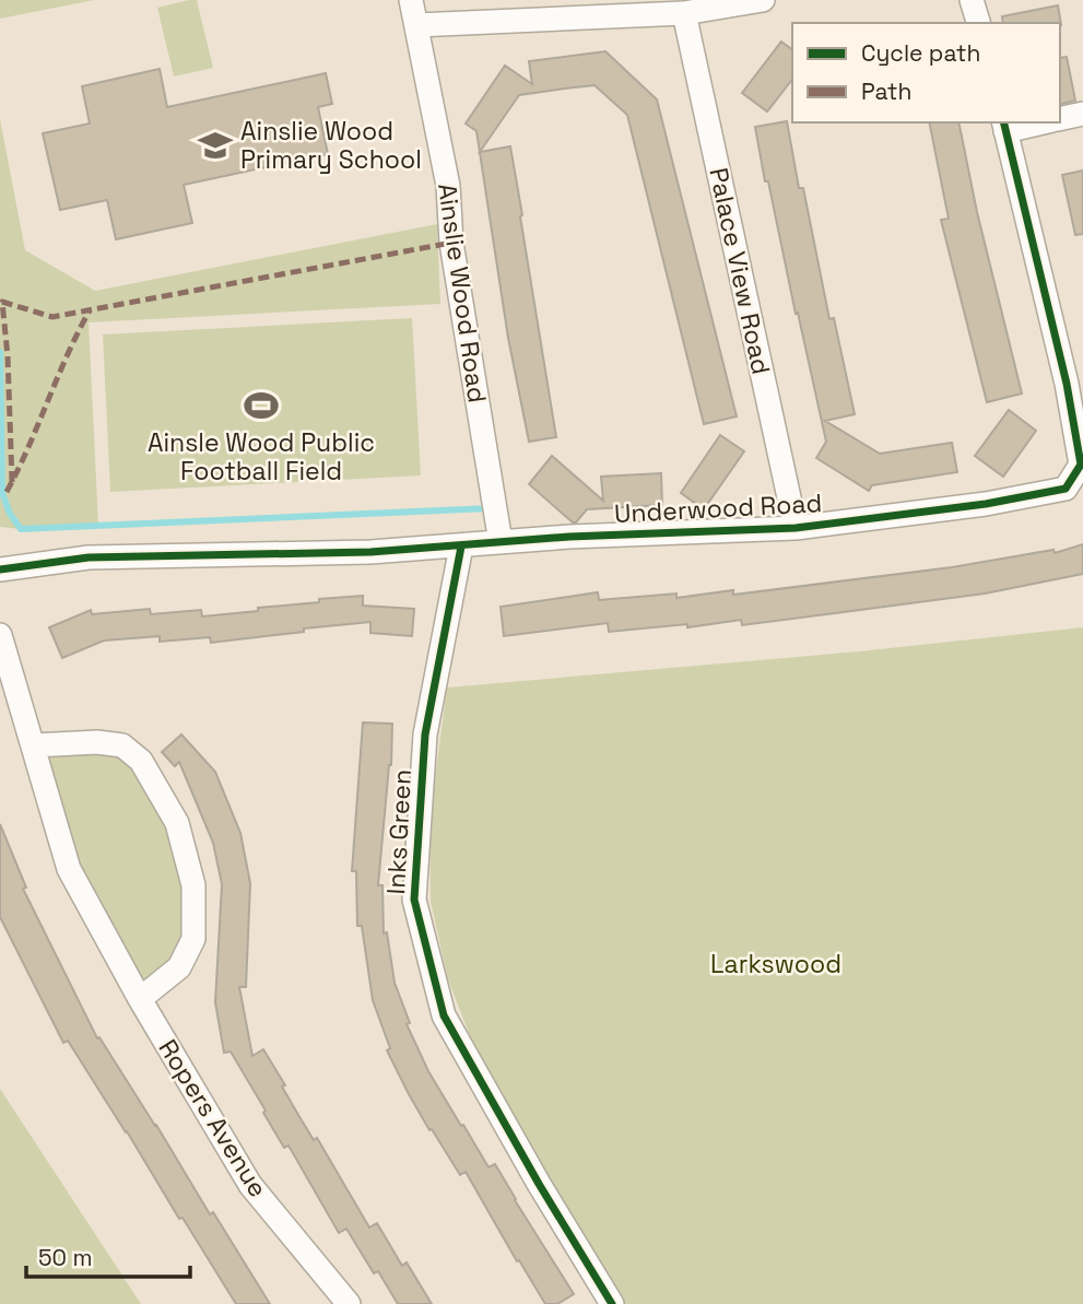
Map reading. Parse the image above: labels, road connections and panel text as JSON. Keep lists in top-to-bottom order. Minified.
{"streets":{"street":["Palace View Road","Ainslie Wood Road","Underwood Road","Inks Green","Ropers Avenue"]},"crossings":[["Palace View Road","Underwood Road"],["Ainslie Wood Road","Underwood Road"],["Underwood Road","Inks Green"]],"parks":["Larkswood"],"places":{"school or university":["Ainslie Wood Primary School"],"sports":["Ainsle Wood Public Football Field"]},"legend":["Cycle path","Path"],"scale_bar":"50 m"}
